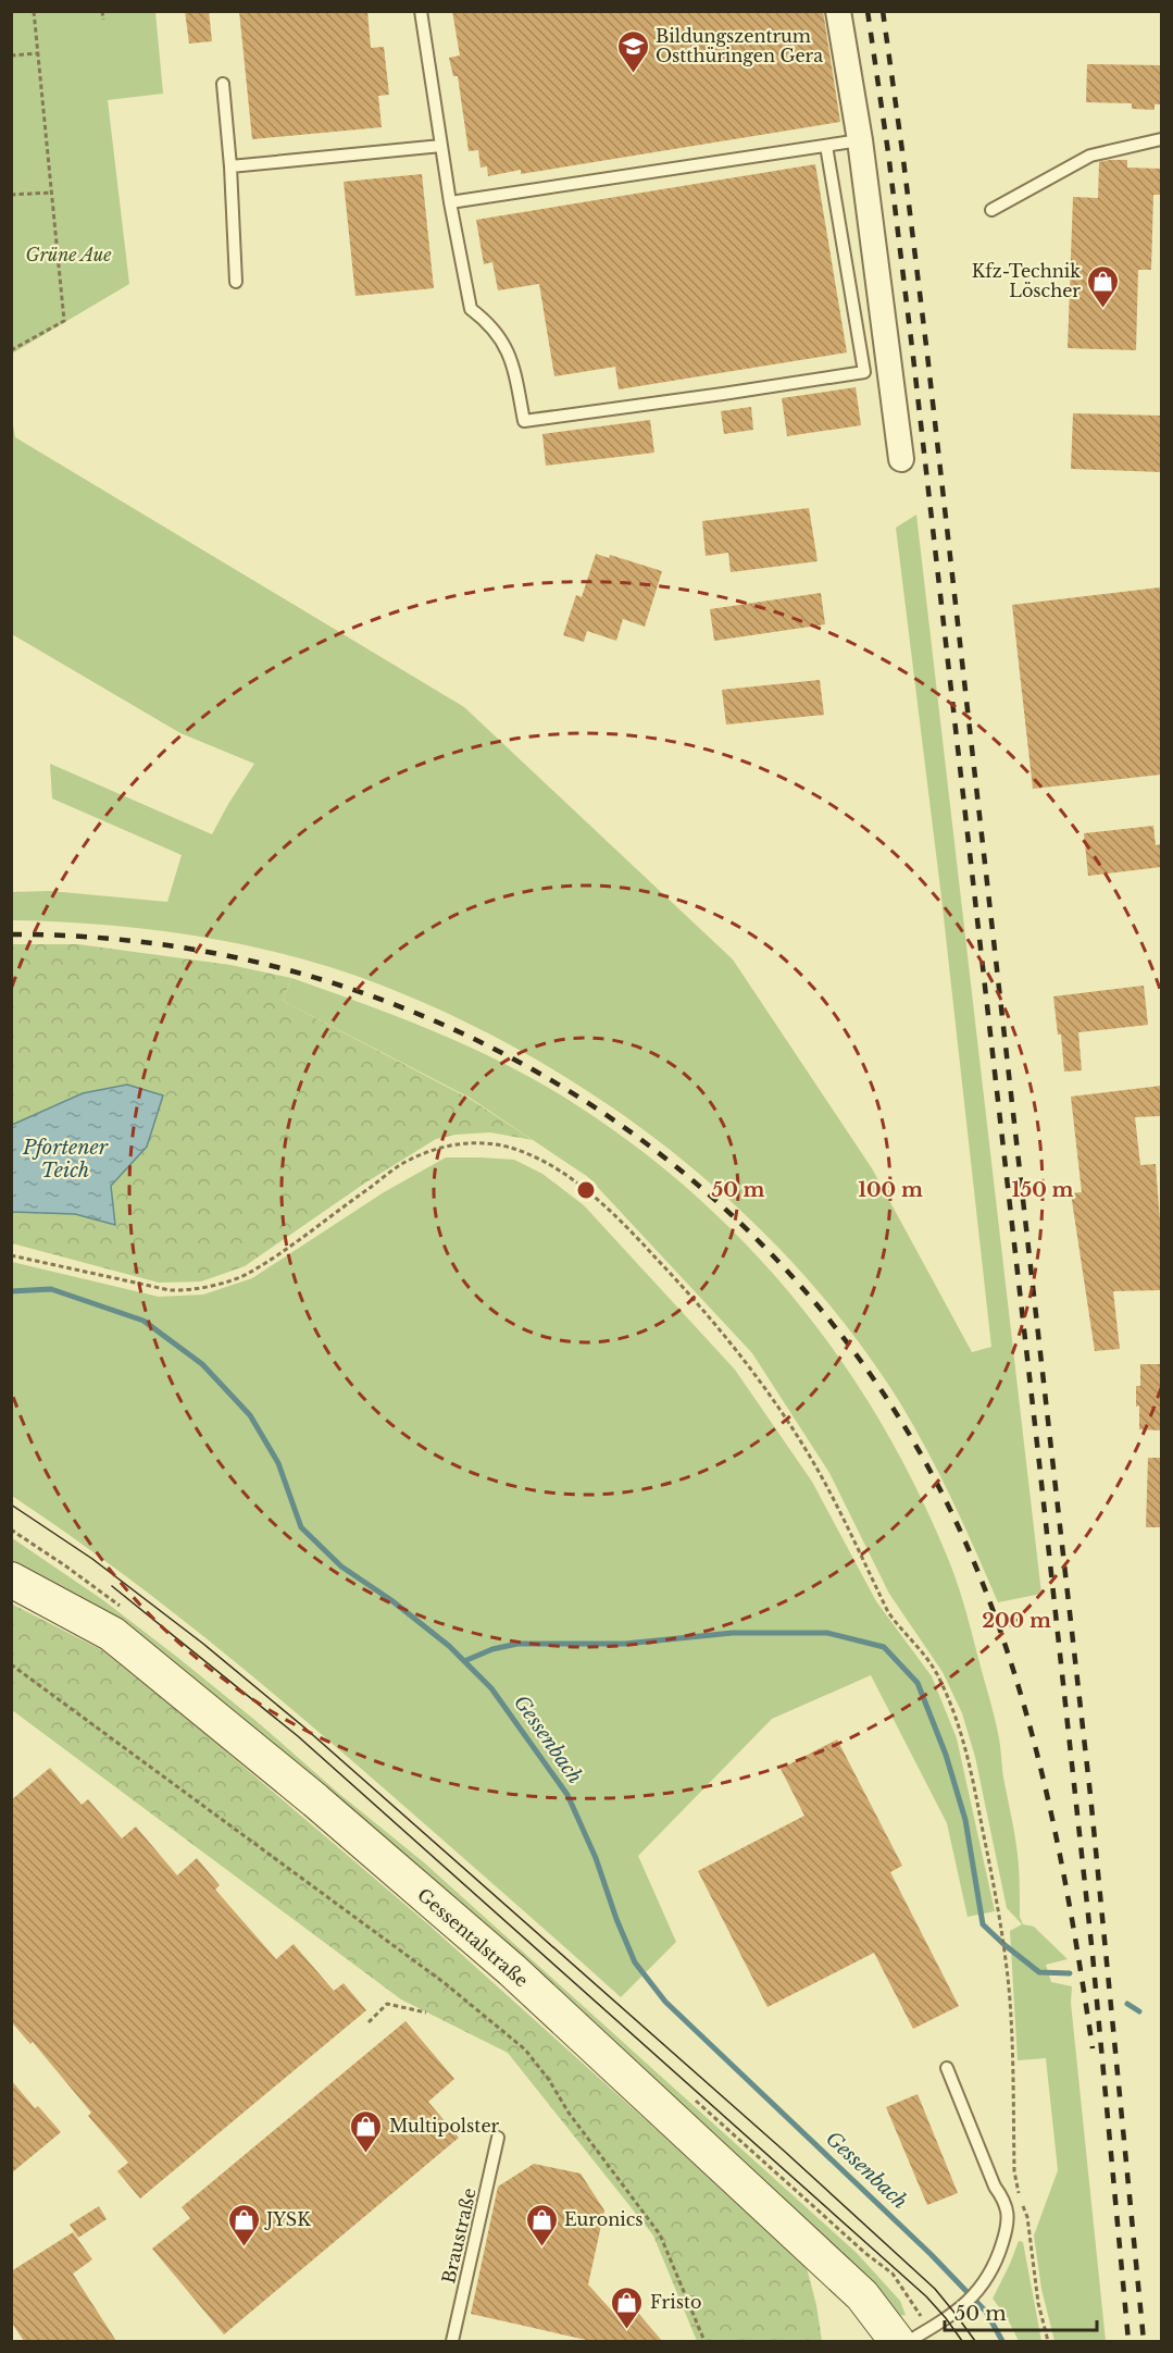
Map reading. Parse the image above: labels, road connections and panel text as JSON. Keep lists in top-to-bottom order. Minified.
{"streets":{"main road":["Gessentalstraße"],"lane":["Braustraße"]},"water":["Pfortener Teich","Gessenbach"],"parks":["Grüne Aue"],"places":{"school or university":["Bildungszentrum Ostthüringen Gera"],"shop":["Kfz-Technik Löscher","Multipolster","JYSK","Euronics","Fristo"]},"scale_bar":"50 m","rings":["50 m","100 m","150 m","200 m"]}
